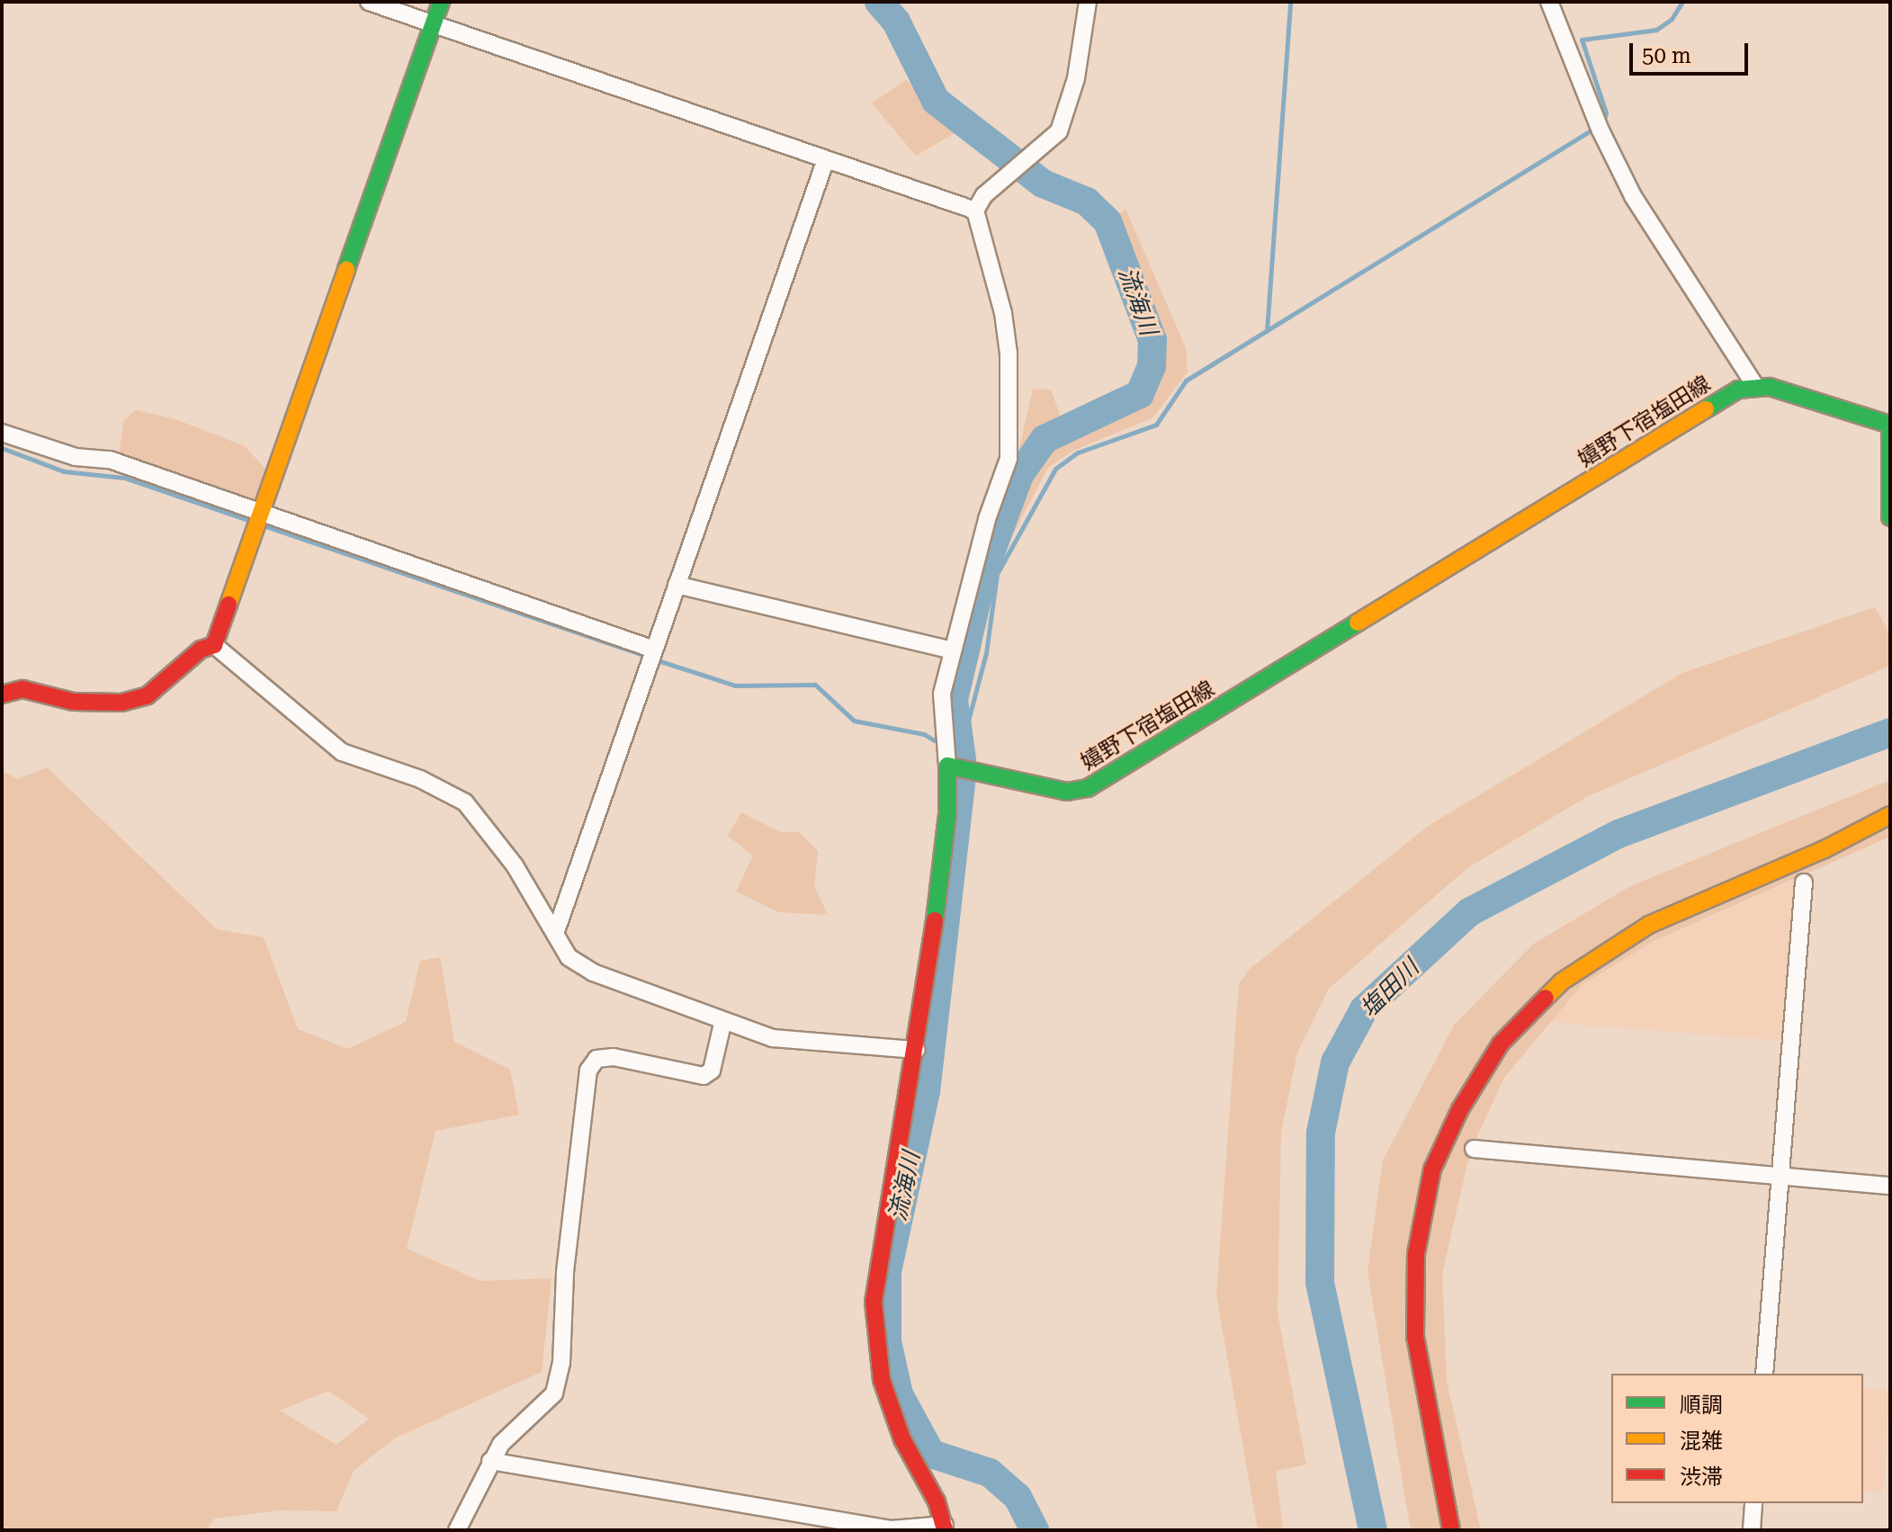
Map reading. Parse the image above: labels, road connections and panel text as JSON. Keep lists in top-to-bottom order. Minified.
{"streets":{"street":["嬉野下宿塩田線"]},"water":["流海川","塩田川"],"legend":["順調","混雑","渋滞"],"scale_bar":"50 m"}
